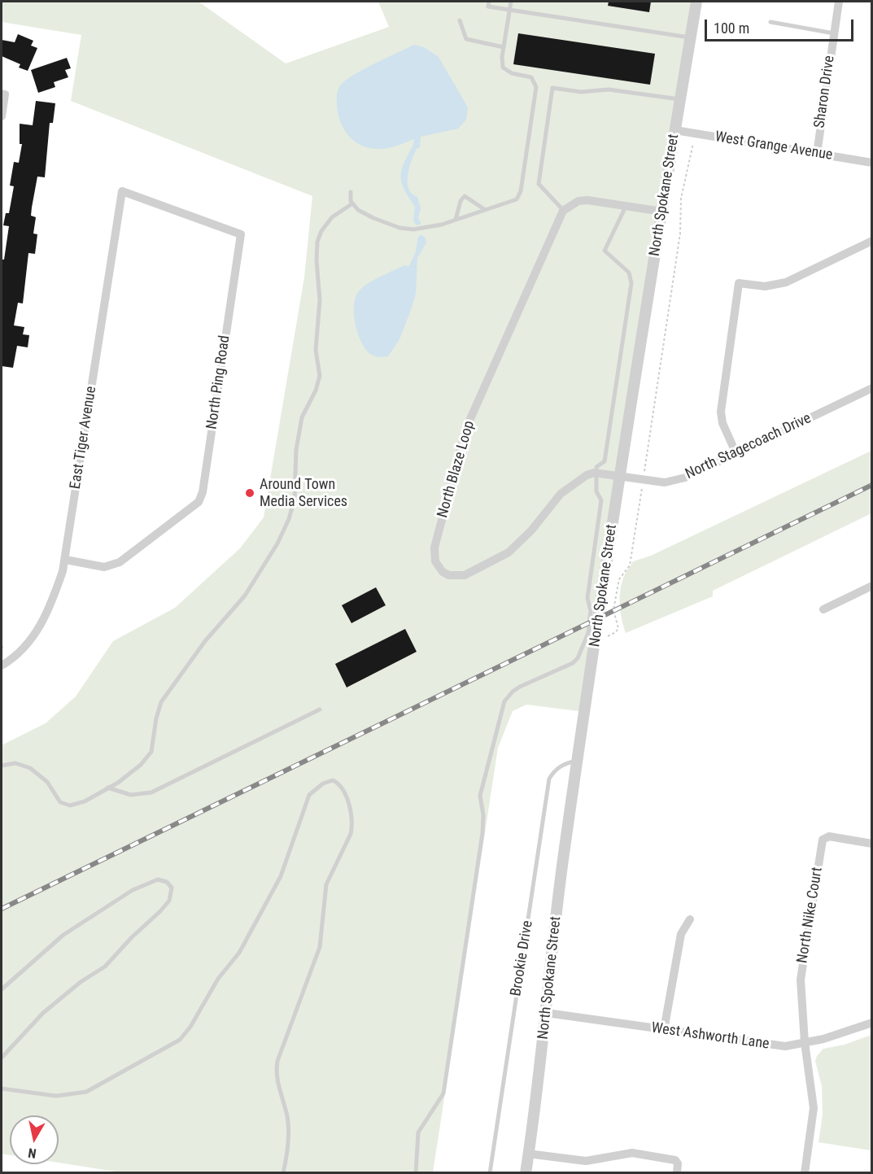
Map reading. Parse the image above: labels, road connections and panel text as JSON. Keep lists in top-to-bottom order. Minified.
{"streets":{"street":["Sharon Drive","West Grange Avenue","North Spokane Street","North Ping Road","East Tiger Avenue","North Stagecoach Drive","North Blaze Loop","North Nike Court","West Ashworth Lane"],"lane":["Brookie Drive"]},"crossings":[["Sharon Drive","West Grange Avenue"],["West Grange Avenue","North Spokane Street"],["North Spokane Street","North Stagecoach Drive"],["North Spokane Street","Brookie Drive"],["North Spokane Street","West Ashworth Lane"],["North Ping Road","East Tiger Avenue"],["North Nike Court","West Ashworth Lane"]],"places":["Around Town Media Services"],"scale_bar":"100 m","north":"bottom"}
